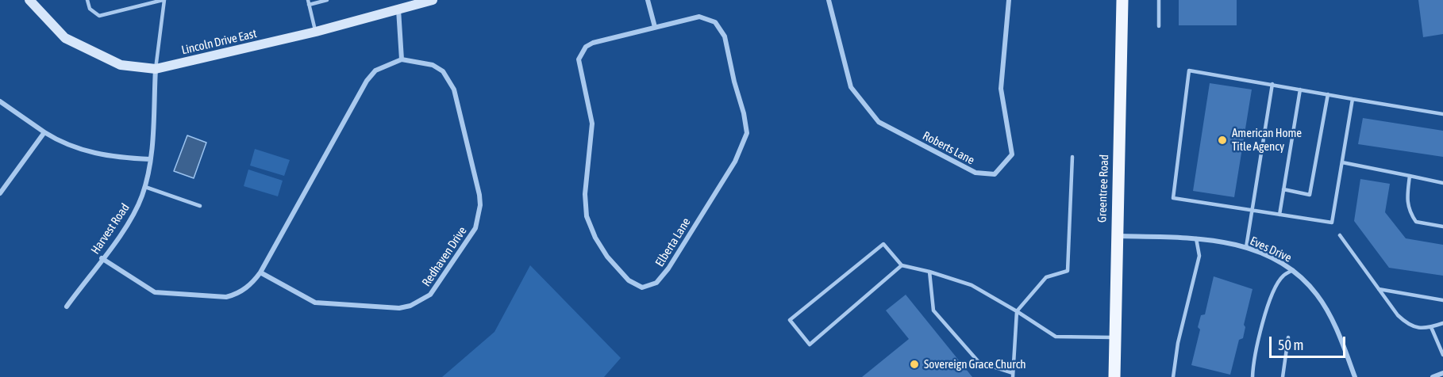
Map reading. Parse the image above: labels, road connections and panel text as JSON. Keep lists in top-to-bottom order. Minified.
{"streets":{"main road":["Greentree Road"],"street":["Lincoln Drive East","Roberts Lane","Harvest Road","Elberta Lane","Eves Drive","Redhaven Drive"]},"crossings":[["Lincoln Drive East","Harvest Road"],["Greentree Road","Eves Drive"]],"places":["American Home Title Agency","Sovereign Grace Church"],"scale_bar":"50 m"}
